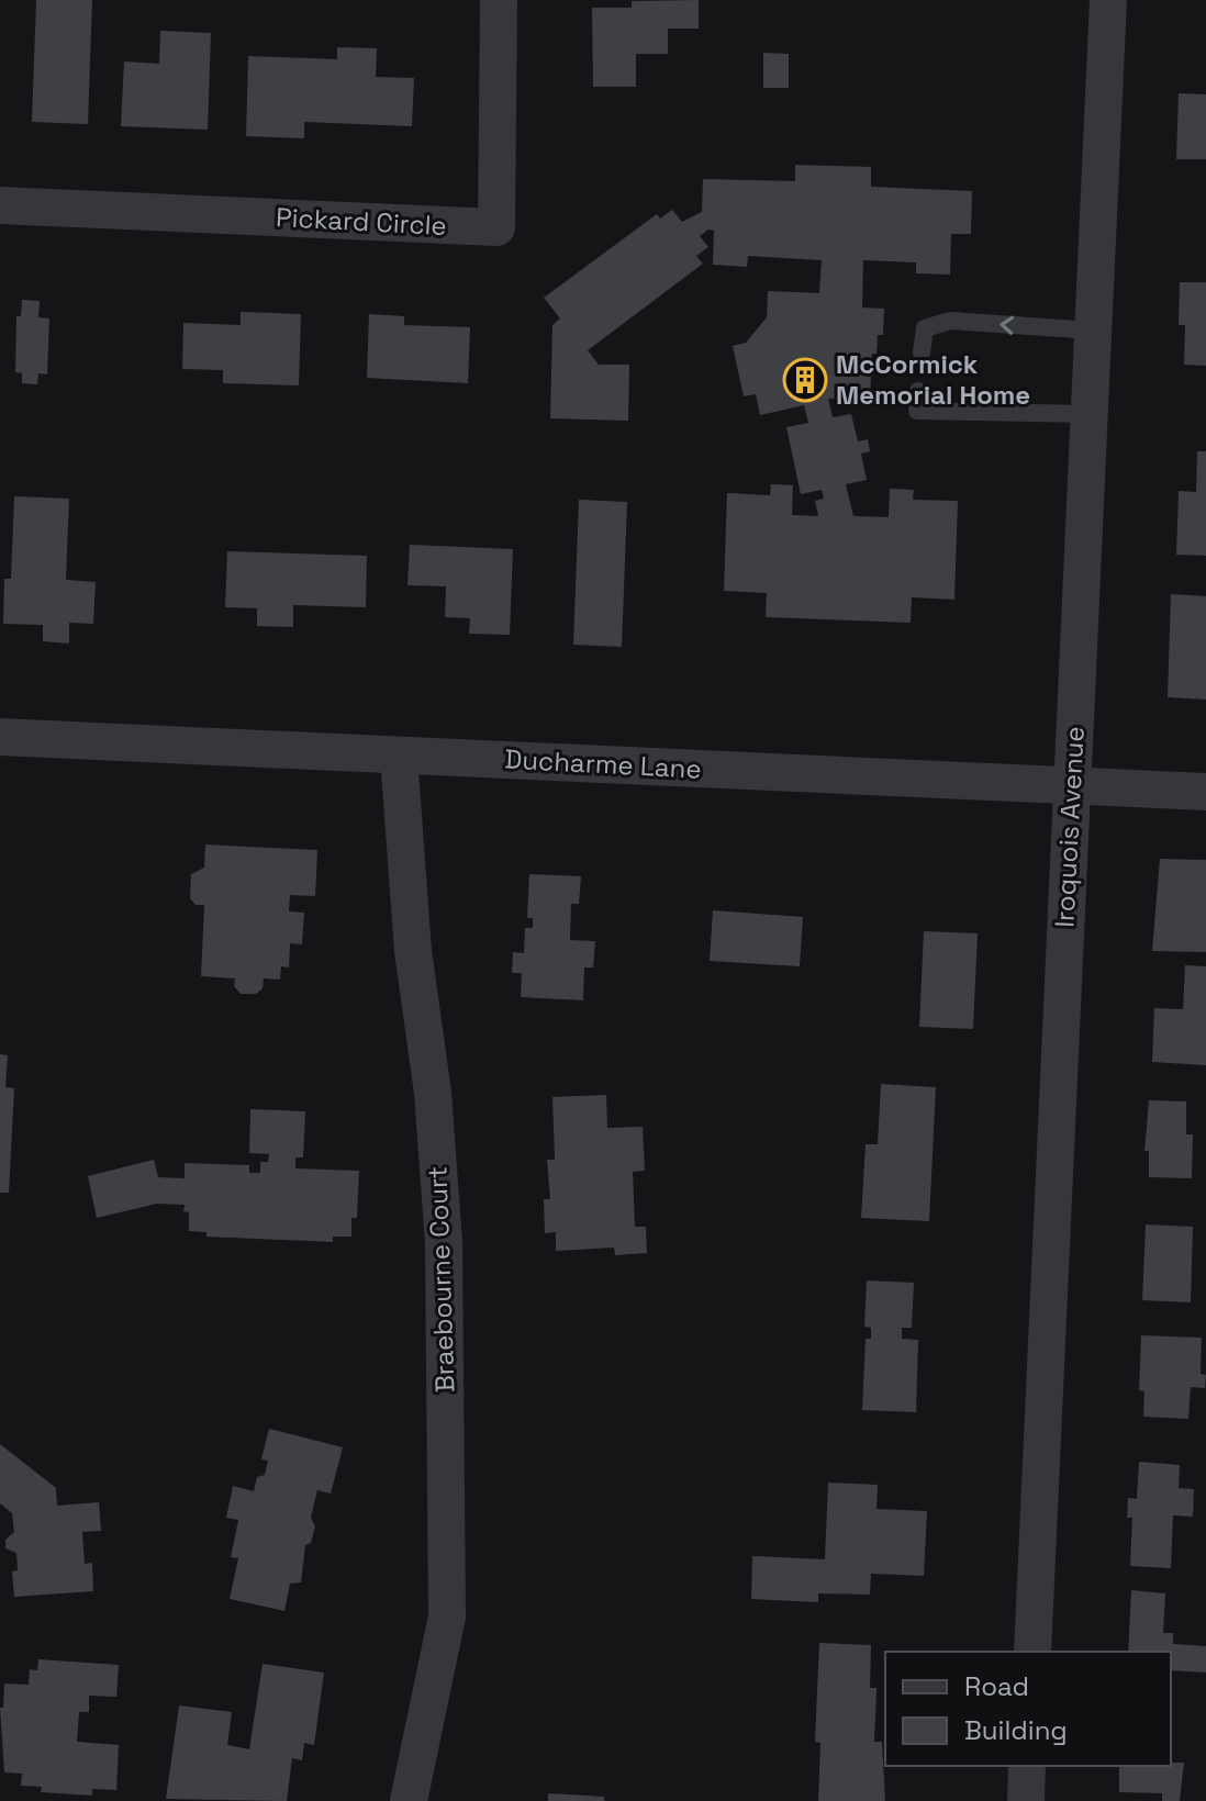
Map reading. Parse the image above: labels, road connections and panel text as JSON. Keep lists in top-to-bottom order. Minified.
{"streets":{"street":["Pickard Circle","Ducharme Lane","Iroquois Avenue","Braebourne Court"]},"crossings":[["Ducharme Lane","Iroquois Avenue"],["Ducharme Lane","Braebourne Court"]],"places":{"building":["McCormick Memorial Home"]},"legend":["Road","Building"]}
